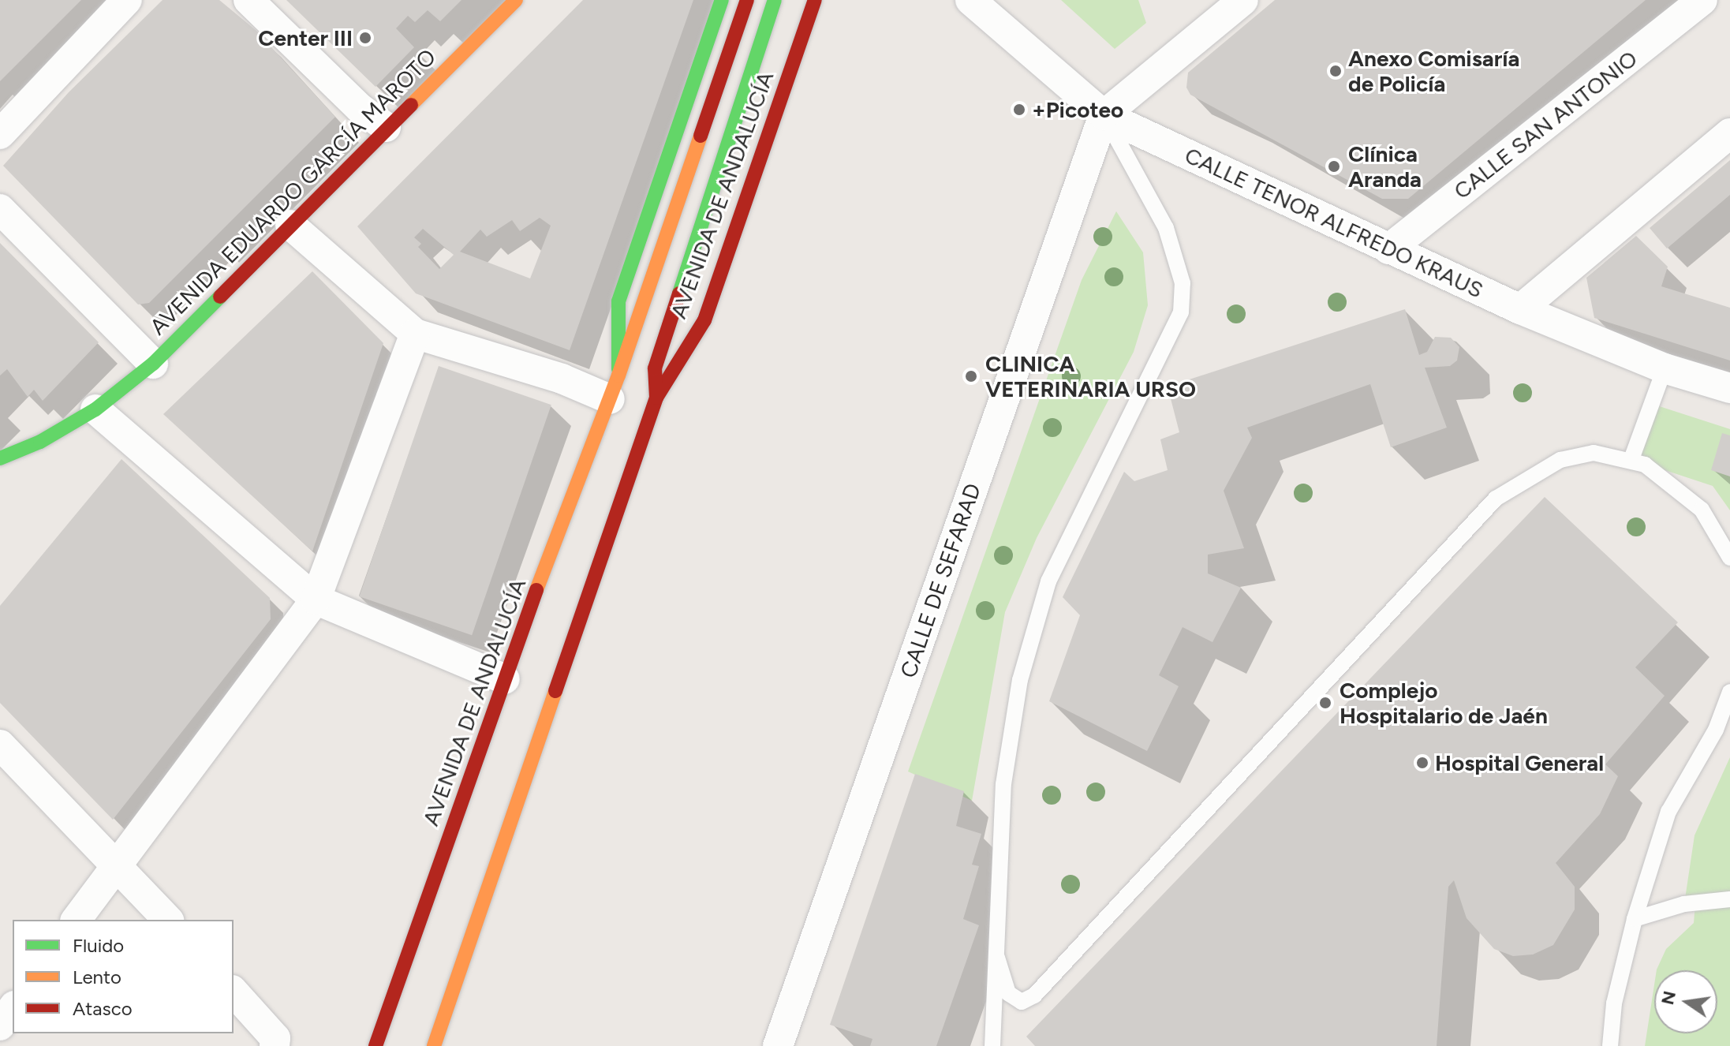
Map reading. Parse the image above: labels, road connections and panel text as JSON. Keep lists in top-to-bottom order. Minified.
{"streets":{"main road":["AVENIDA EDUARDO GARCÍA MAROTO","AVENIDA DE ANDALUCÍA"],"street":["CALLE SAN ANTONIO","CALLE TENOR ALFREDO KRAUS","CALLE DE SEFARAD"]},"crossings":[["CALLE SAN ANTONIO","CALLE TENOR ALFREDO KRAUS"],["CALLE TENOR ALFREDO KRAUS","CALLE DE SEFARAD"]],"places":["Center III","Anexo Comisaría de Policía","+Picoteo","Clínica Aranda","CLINICA VETERINARIA URSO","Complejo Hospitalario de Jaén","Hospital General"],"legend":["Fluido","Lento","Atasco"],"north":"left"}
